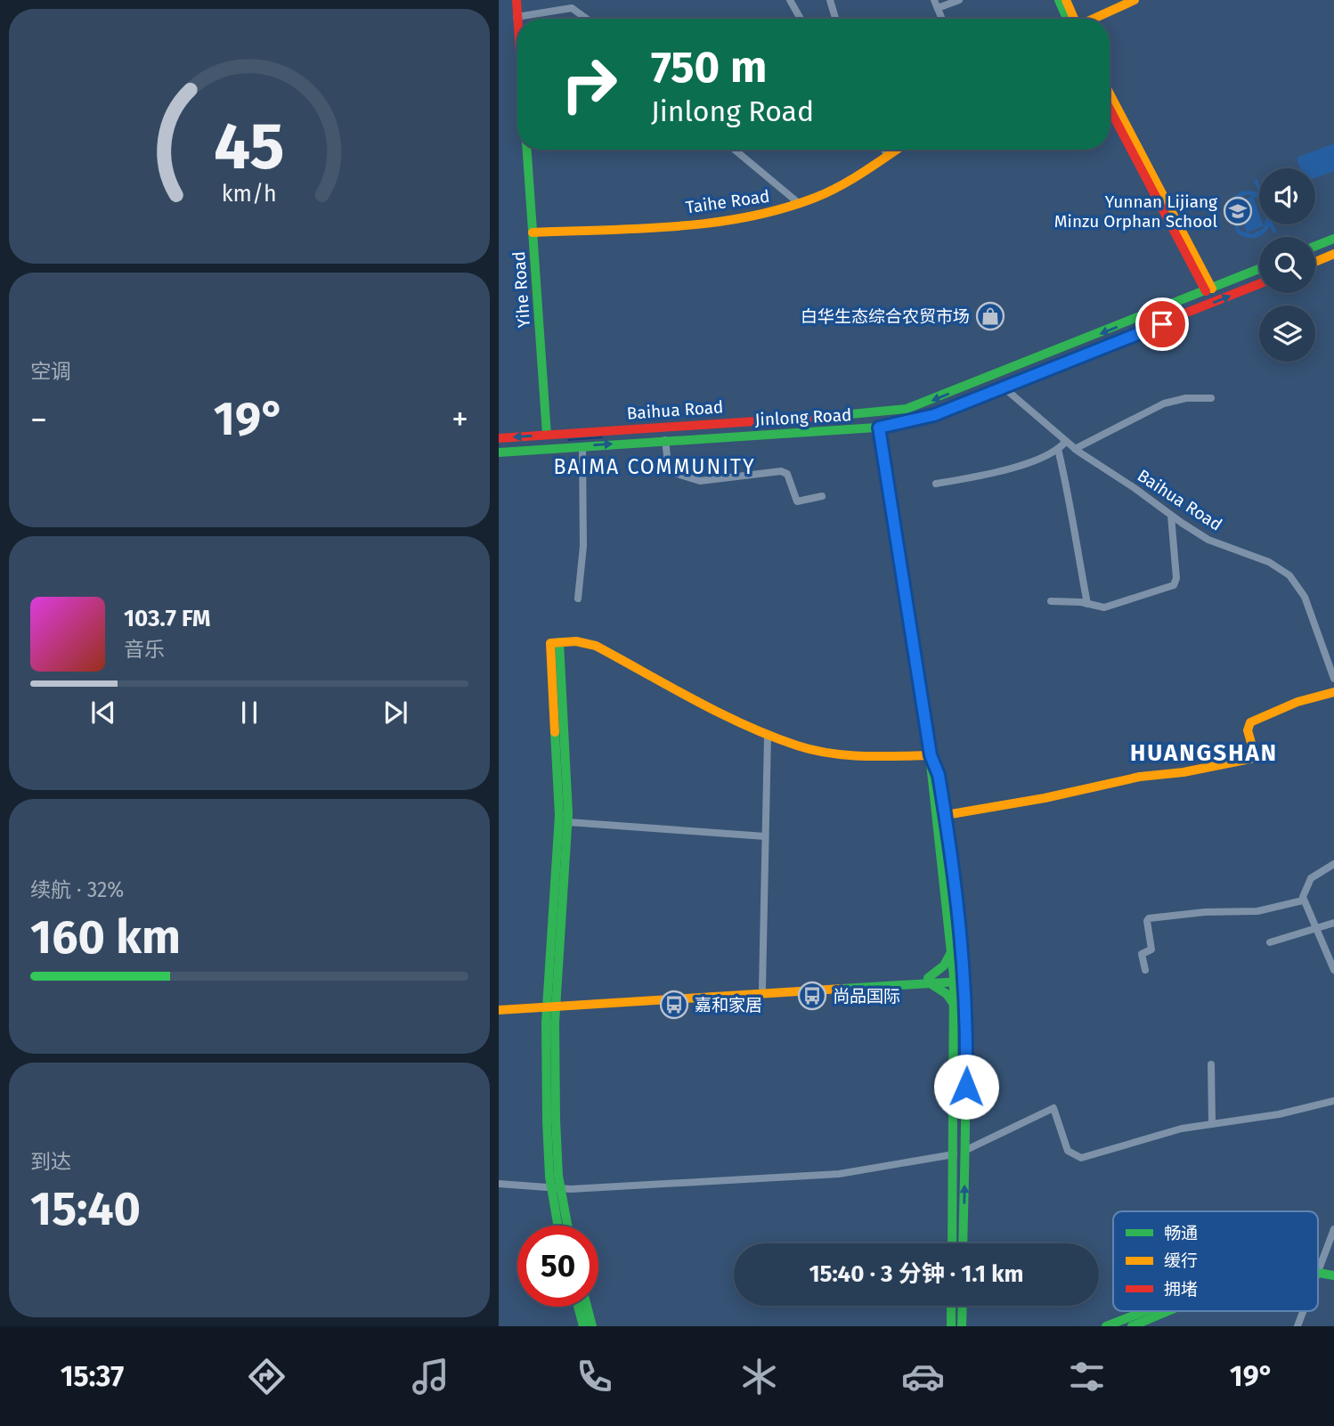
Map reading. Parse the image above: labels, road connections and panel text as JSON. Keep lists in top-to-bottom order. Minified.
{"streets":{"street":["Taihe Road","Yihe Road","Baihua Road","Jinlong Road"]},"crossings":[["Taihe Road","Yihe Road"],["Yihe Road","Baihua Road"],["Baihua Road","Jinlong Road"]],"one_way":["Baihua Road"],"districts":["BAIMA COMMUNITY","HUANGSHAN"],"places":{"school or university":["Yunnan Lijiang Minzu Orphan School"],"shop":["白华生态综合农贸市场"],"bus stop":["尚品国际","嘉和家居"]},"legend":["畅通","缓行","拥堵"],"page":{"turn":["750 m","Jinlong Road"],"tile":["空调",["续航 · 32%","160 km"],["到达","15:40"]],"heat":["−","19°","+"],"song":["103.7 FM","音乐"],"limit":"50","trip":"15:40 · 3 分钟 · 1.1 km","tabs":["15:37","19°"],"gauge":["45","km/h"]}}
